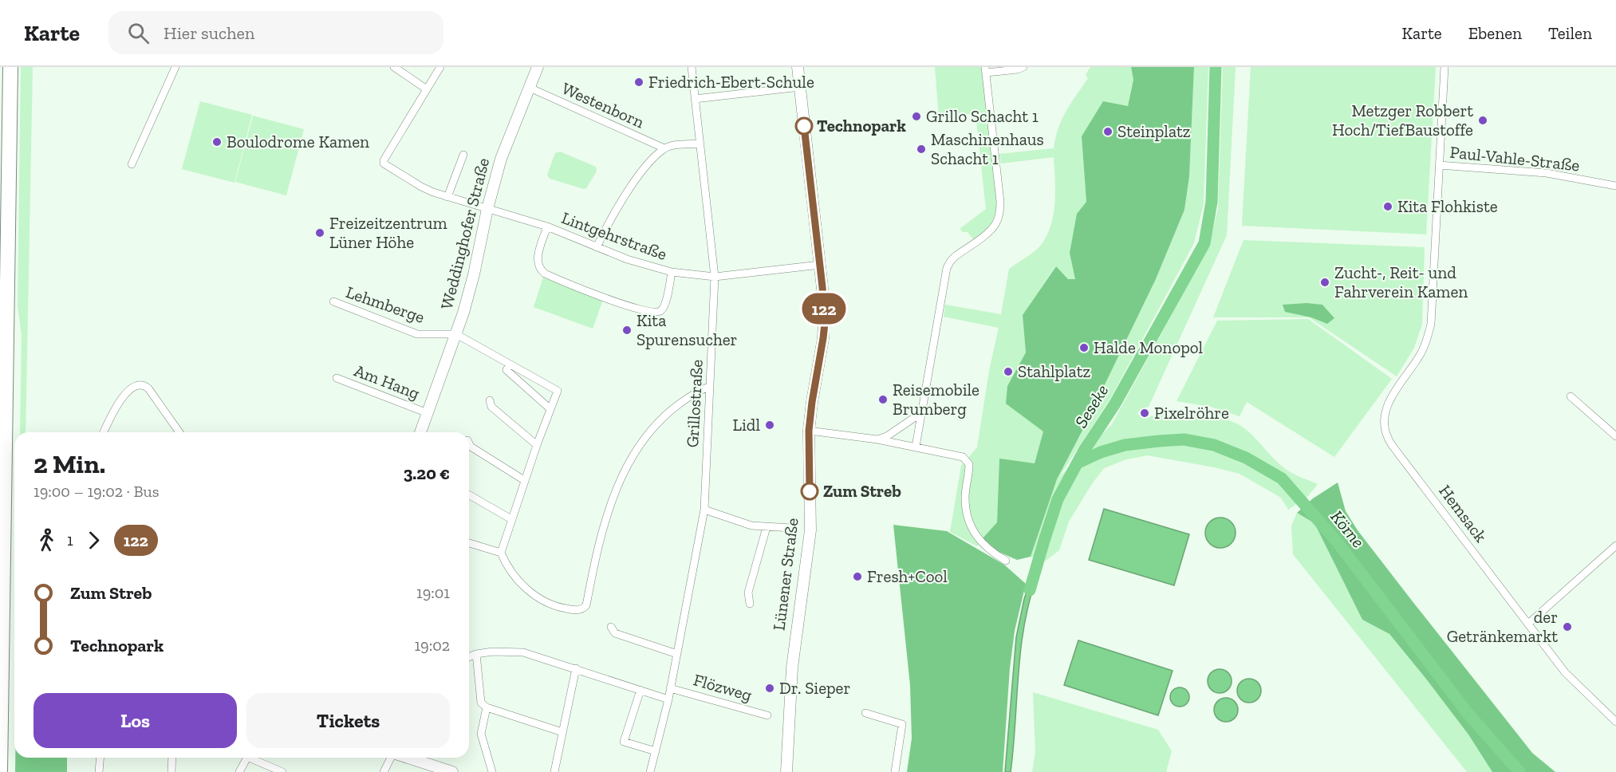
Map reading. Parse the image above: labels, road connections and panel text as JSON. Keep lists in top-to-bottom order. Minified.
{"streets":{"main road":["Weddinghofer Straße","Lünener Straße"],"street":["Westenborn","Paul-Vahle-Straße","Lintgehrstraße","Lehmberge","Am Hang","Grillostraße","Hemsack","Flözweg"]},"crossings":[["Westenborn","Weddinghofer Straße"],["Paul-Vahle-Straße","Hemsack"],["Weddinghofer Straße","Lintgehrstraße"],["Weddinghofer Straße","Lehmberge"],["Weddinghofer Straße","Am Hang"],["Lintgehrstraße","Grillostraße"],["Lintgehrstraße","Lünener Straße"],["Grillostraße","Flözweg"]],"water":["Seseke","Körne"],"places":["Friedrich-Ebert-Schule","Grillo Schacht 1","Metzger Robbert Hoch/TiefBaustoffe","Technopark","Steinplatz","Boulodrome Kamen","Maschinenhaus Schacht 1","Kita Flohkiste","Freizeitzentrum Lüner Höhe","Zucht-, Reit- und Fahrverein Kamen","Kita Spurensucher","Halde Monopol","Stahlplatz","Reisemobile Brumberg","Pixelröhre","Lidl","Zum Streb","Fresh+Cool","der Getränkemarkt","Dr. Sieper"],"lines":["bus line 122"],"page":{"header":"Karte","search":"Hier suchen","nav":["Karte","Ebenen","Teilen"],"on_map":"122","heading":["2 Min.","19:00 – 19:02 · Bus","3.20 €"],"legs":["1","122"],"list":[{"name":"Zum Streb","value":"19:01"},{"name":"Technopark","value":"19:02"}],"buttons":["Los","Tickets"]}}
